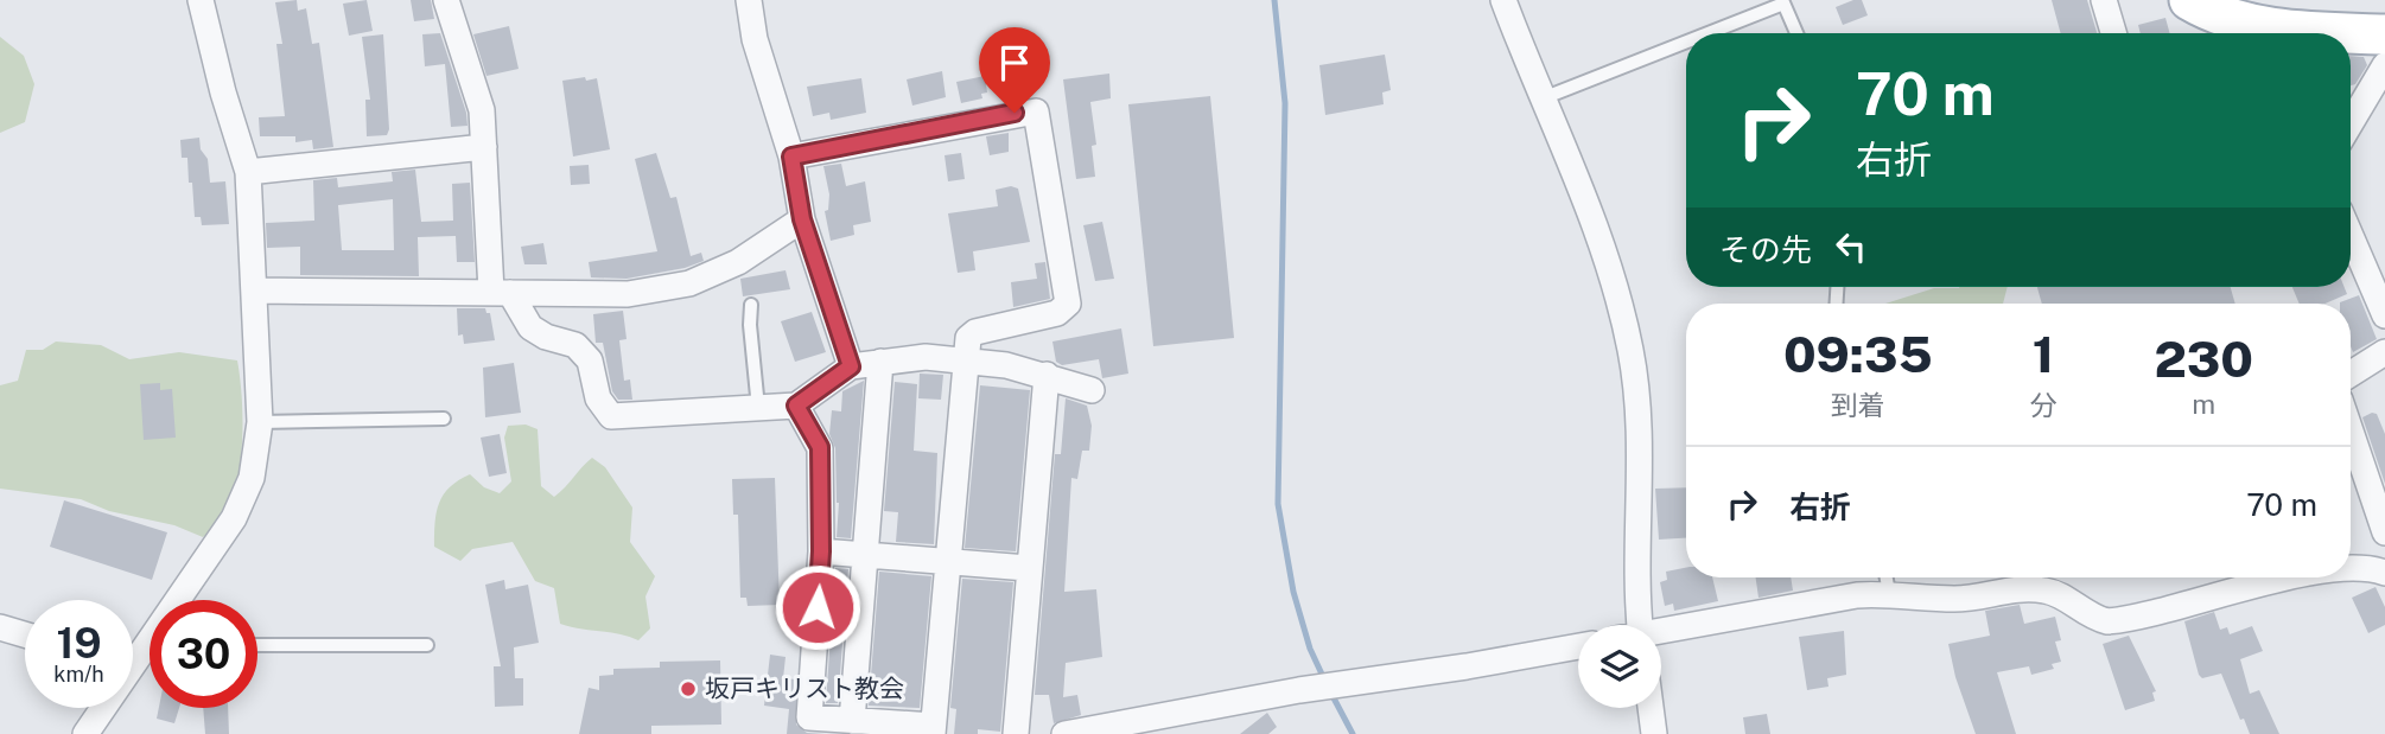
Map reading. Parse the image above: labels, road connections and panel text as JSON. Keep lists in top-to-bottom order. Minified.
{"places":["坂戸キリスト教会"],"page":{"turn":["70 m","右折"],"then":"その先","eta":["09:35","到着","1","分","230","m"],"list":[{"name":"右折","value":"70 m"}],"speed":"19 km/h","limit":"30"}}
